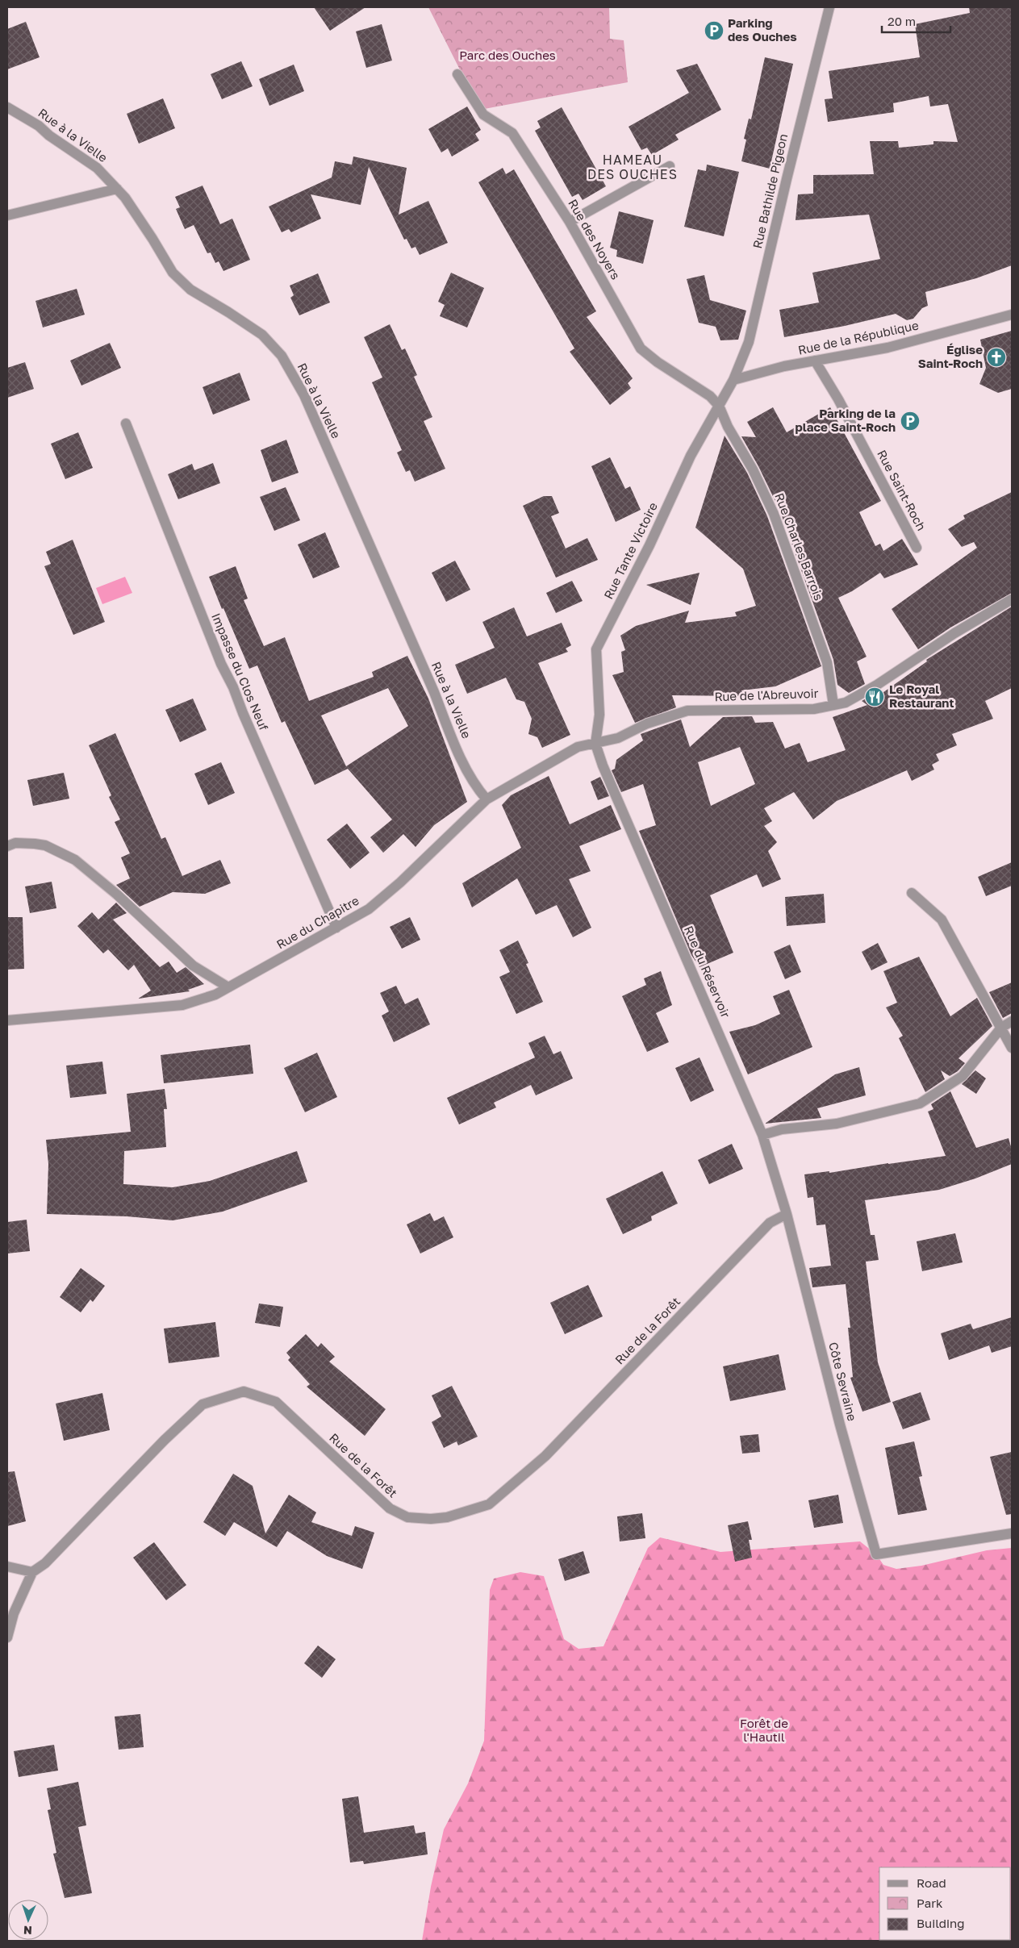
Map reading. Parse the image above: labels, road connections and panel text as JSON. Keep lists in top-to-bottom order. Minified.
{"streets":{"street":["Rue à la Vielle","Rue Bathilde Pigeon","Rue des Noyers","Rue de la République","Rue Saint-Roch","Rue Charles Barrois","Rue Tante Victoire","Impasse du Clos Neuf","Rue de l'Abreuvoir","Rue du Chapitre","Rue du Réservoir","Rue de la Forêt","Côte Sevraine"]},"crossings":[["Rue à la Vielle","Rue du Chapitre"],["Rue Bathilde Pigeon","Rue de la République"],["Rue Bathilde Pigeon","Rue Tante Victoire"],["Rue des Noyers","Rue Charles Barrois"],["Rue des Noyers","Rue Tante Victoire"],["Rue de la République","Rue Saint-Roch"],["Rue de la République","Rue Tante Victoire"],["Rue Charles Barrois","Rue Tante Victoire"],["Rue Charles Barrois","Rue de l'Abreuvoir"],["Rue Tante Victoire","Rue de l'Abreuvoir"],["Rue Tante Victoire","Rue du Chapitre"],["Rue Tante Victoire","Rue du Réservoir"],["Impasse du Clos Neuf","Rue du Chapitre"],["Rue de l'Abreuvoir","Rue du Chapitre"],["Rue de l'Abreuvoir","Rue du Réservoir"],["Rue du Chapitre","Rue du Réservoir"],["Rue du Réservoir","Rue de la Forêt"],["Rue du Réservoir","Côte Sevraine"],["Rue de la Forêt","Côte Sevraine"]],"districts":["HAMEAU DES OUCHES"],"parks":["Parc des Ouches","Forêt de l'Hautil"],"places":{"parking":["Parking des Ouches","Parking de la place Saint-Roch"],"church":["Église Saint-Roch"],"restaurant":["Le Royal Restaurant"]},"legend":["Road","Park","Building"],"scale_bar":"20 m","north":"bottom"}
